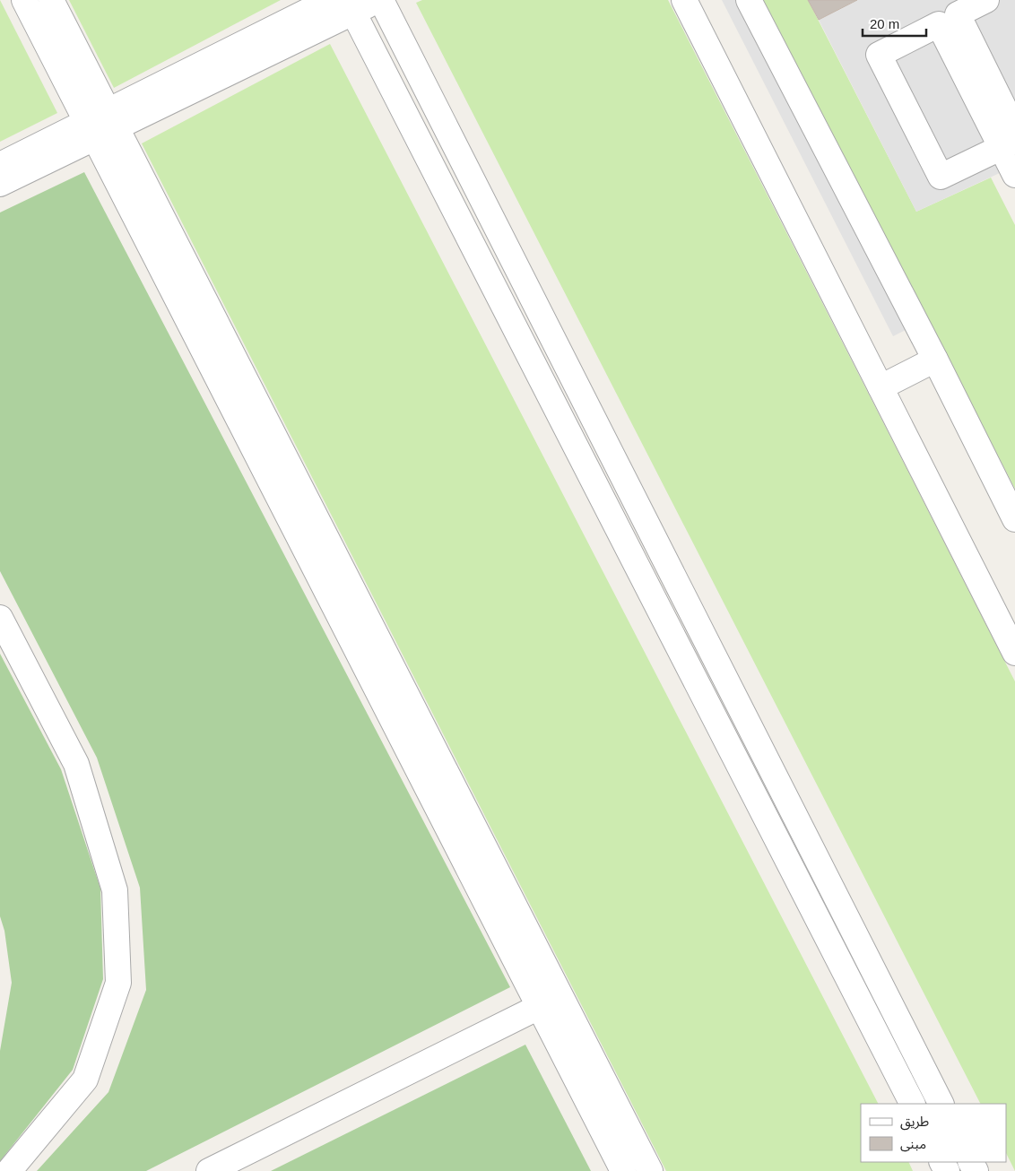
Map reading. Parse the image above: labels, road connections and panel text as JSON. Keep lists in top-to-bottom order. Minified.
{"legend":["طريق","مبنى"],"scale_bar":"20 m"}
